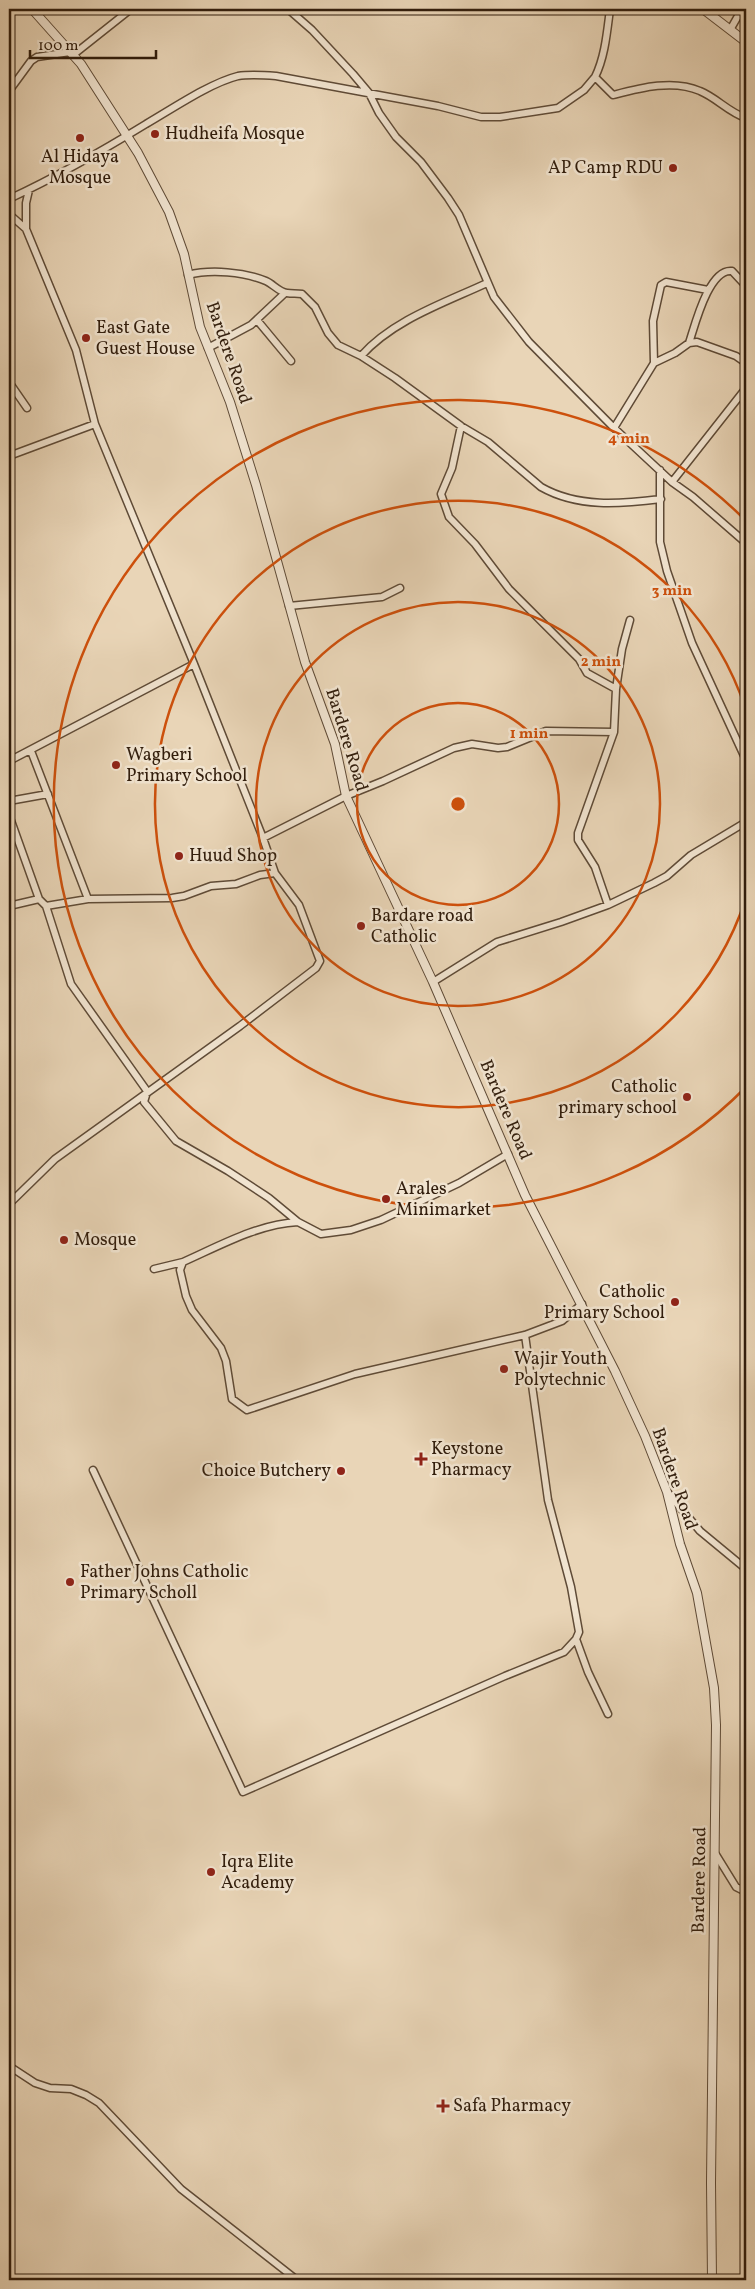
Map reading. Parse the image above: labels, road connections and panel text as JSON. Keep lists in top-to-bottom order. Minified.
{"streets":{"street":["Bardere Road"]},"places":{"other":["Hudheifa Mosque","Al Hidaya Mosque","AP Camp RDU","East Gate Guest House","Wagberi Primary School","Huud Shop","Bardare road Catholic","Catholic primary school","Arales Minimarket","Mosque","Catholic Primary School","Wajir Youth Polytechnic","Choice Butchery","Father Johns Catholic Primary Scholl","Iqra Elite Academy"],"health":["Keystone Pharmacy","Safa Pharmacy"]},"scale_bar":"100 m","rings":["4 min","3 min","2 min","1 min"]}
